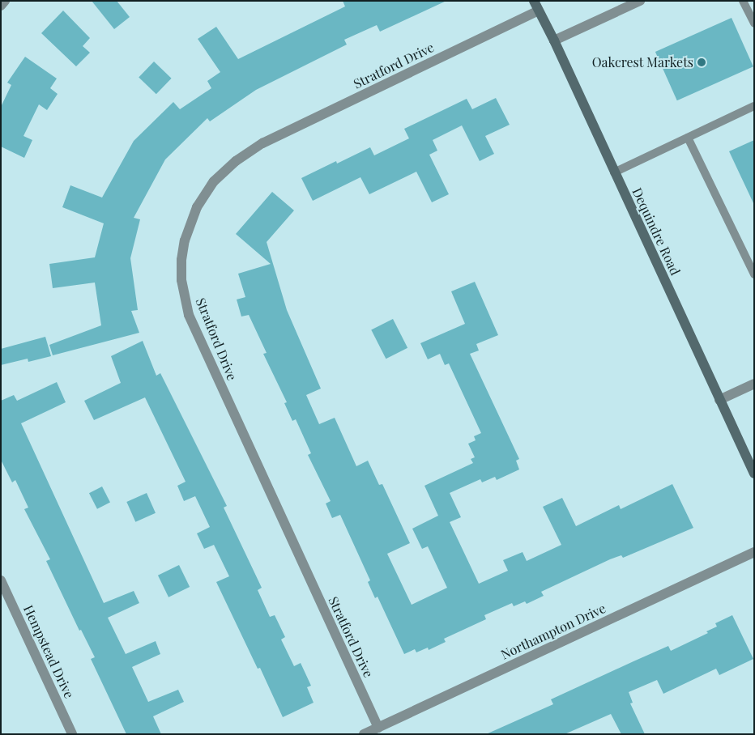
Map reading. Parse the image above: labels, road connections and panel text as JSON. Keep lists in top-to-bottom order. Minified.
{"streets":{"main road":["Dequindre Road"],"street":["Stratford Drive","Northampton Drive","Hempstead Drive"]},"crossings":[["Stratford Drive","Dequindre Road"],["Stratford Drive","Northampton Drive"]],"places":["Oakcrest Markets"]}
